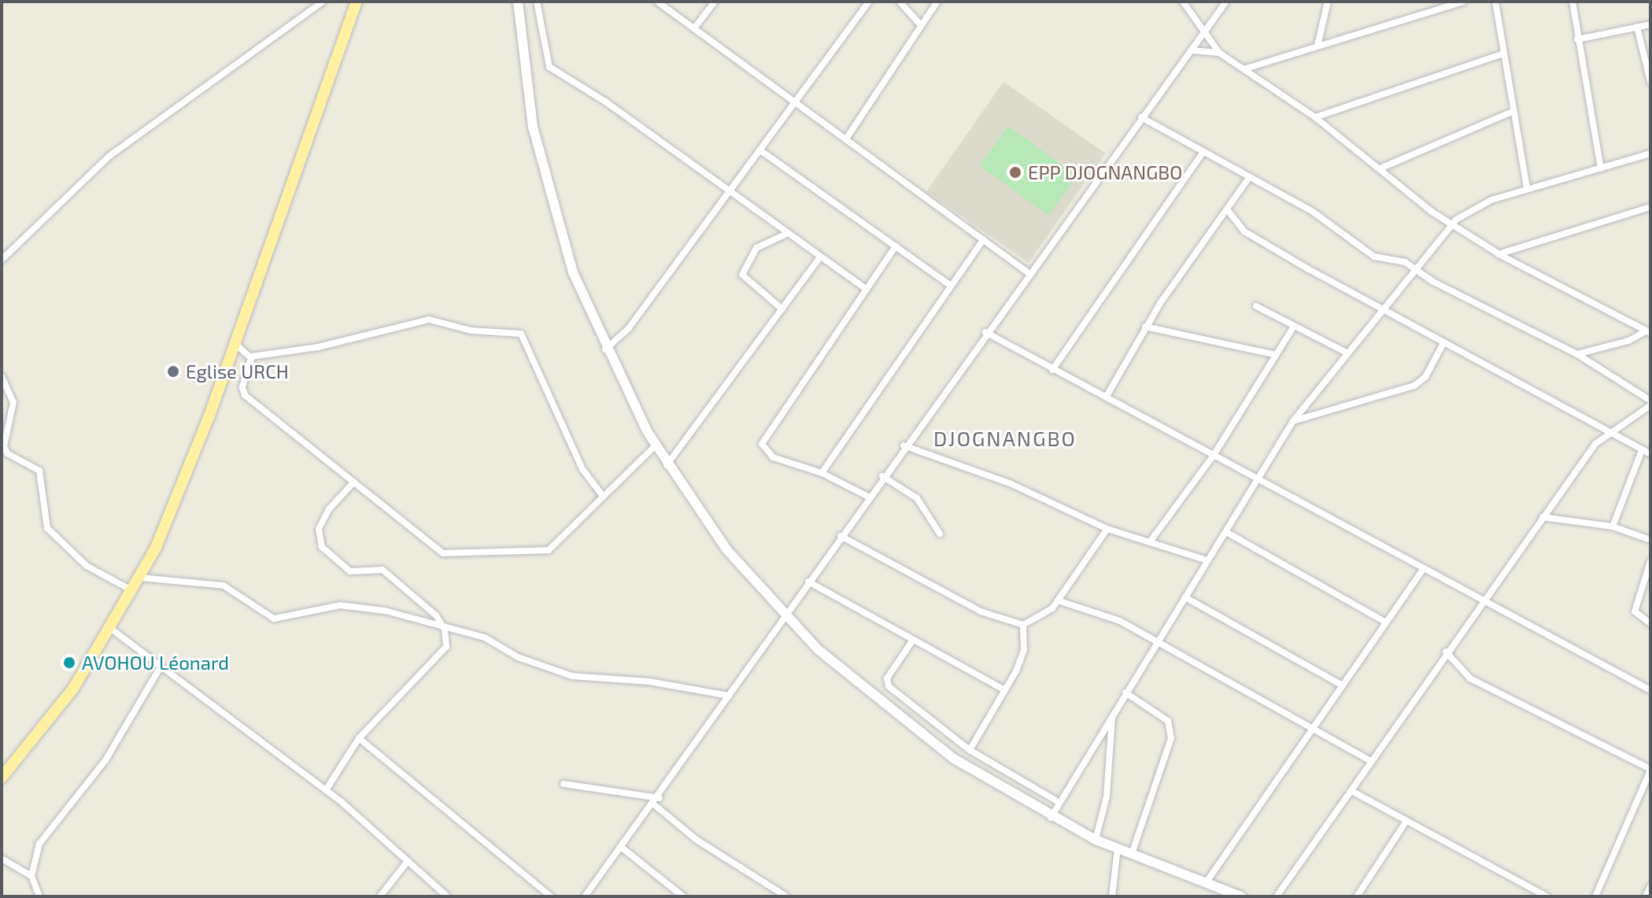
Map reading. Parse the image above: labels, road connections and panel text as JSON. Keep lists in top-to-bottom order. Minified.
{"districts":["DJOGNANGBO"],"places":["EPP DJOGNANGBO","Eglise URCH","AVOHOU Léonard"]}
